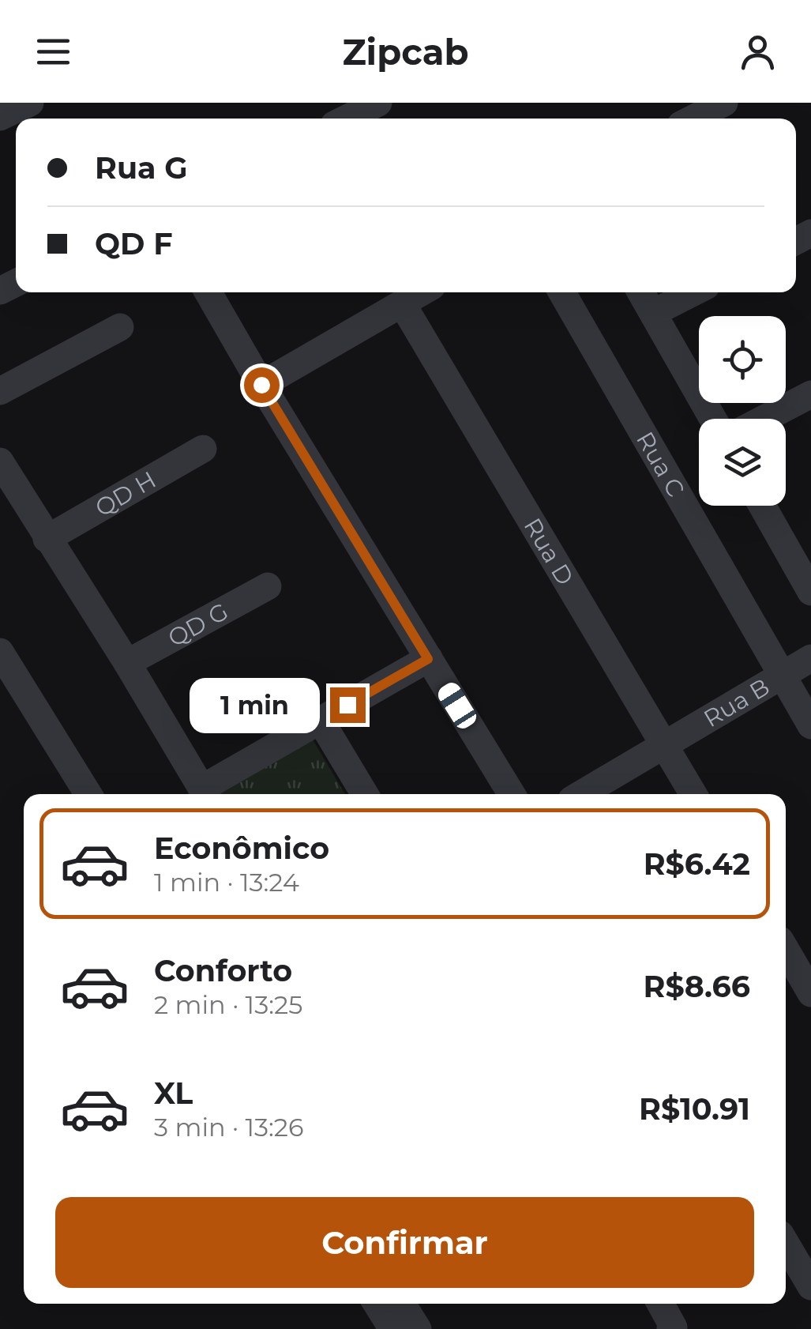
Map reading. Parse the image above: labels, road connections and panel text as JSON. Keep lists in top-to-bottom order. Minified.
{"streets":{"street":["Rua C","QD H","Rua D","QD G","Rua B"]},"crossings":[["Rua C","Rua B"],["Rua D","Rua B"]],"page":{"header":"Zipcab","banner":["Rua G","QD F"],"bubble":"1 min","list":[{"name":"Econômico","note":"1 min · 13:24","value":"R$6.42"},{"name":"Conforto","note":"2 min · 13:25","value":"R$8.66"},{"name":"XL","note":"3 min · 13:26","value":"R$10.91"}],"buttons":"Confirmar"}}
